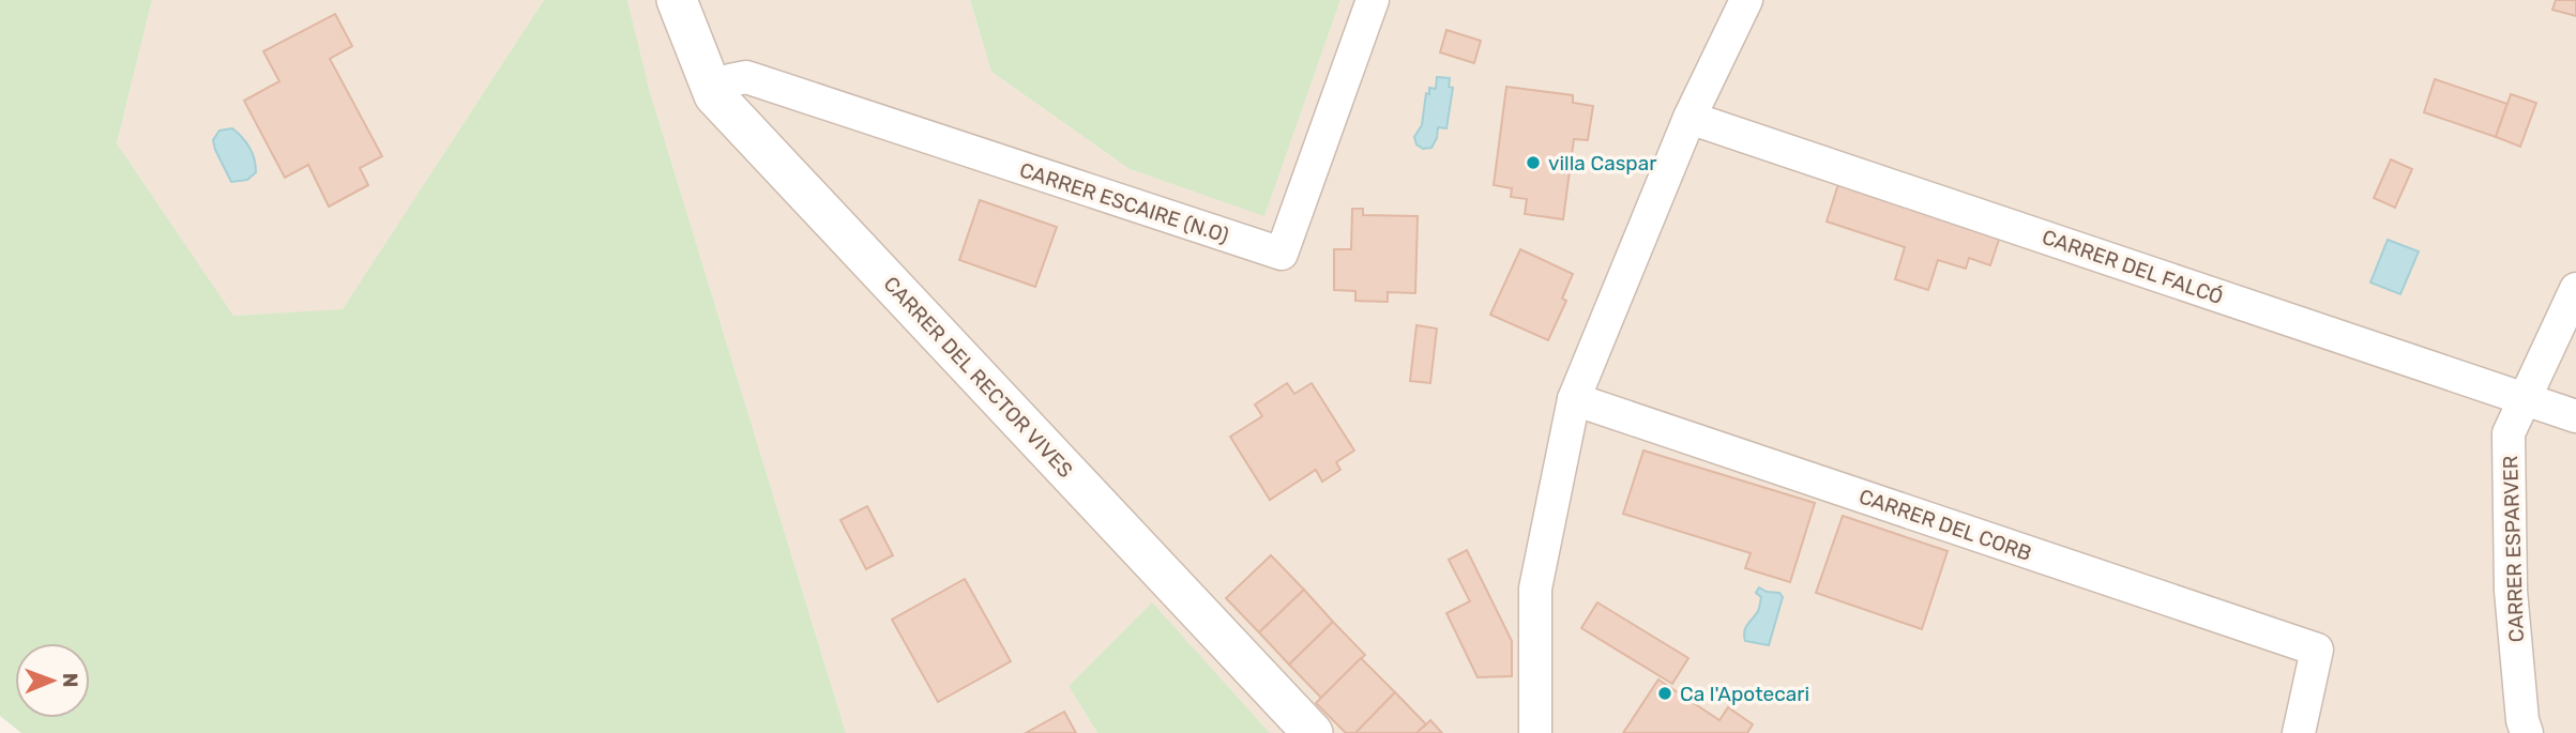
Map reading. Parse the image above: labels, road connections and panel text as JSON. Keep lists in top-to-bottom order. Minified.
{"streets":{"street":["CARRER ESCAIRE (N.O)","CARRER DEL FALCÓ","CARRER DEL RECTOR VIVES","CARRER DEL CORB","CARRER ESPARVER"]},"crossings":[["CARRER ESCAIRE (N.O)","CARRER DEL RECTOR VIVES"],["CARRER DEL FALCÓ","CARRER ESPARVER"]],"places":["villa Caspar","Ca l'Apotecari"],"north":"right"}
